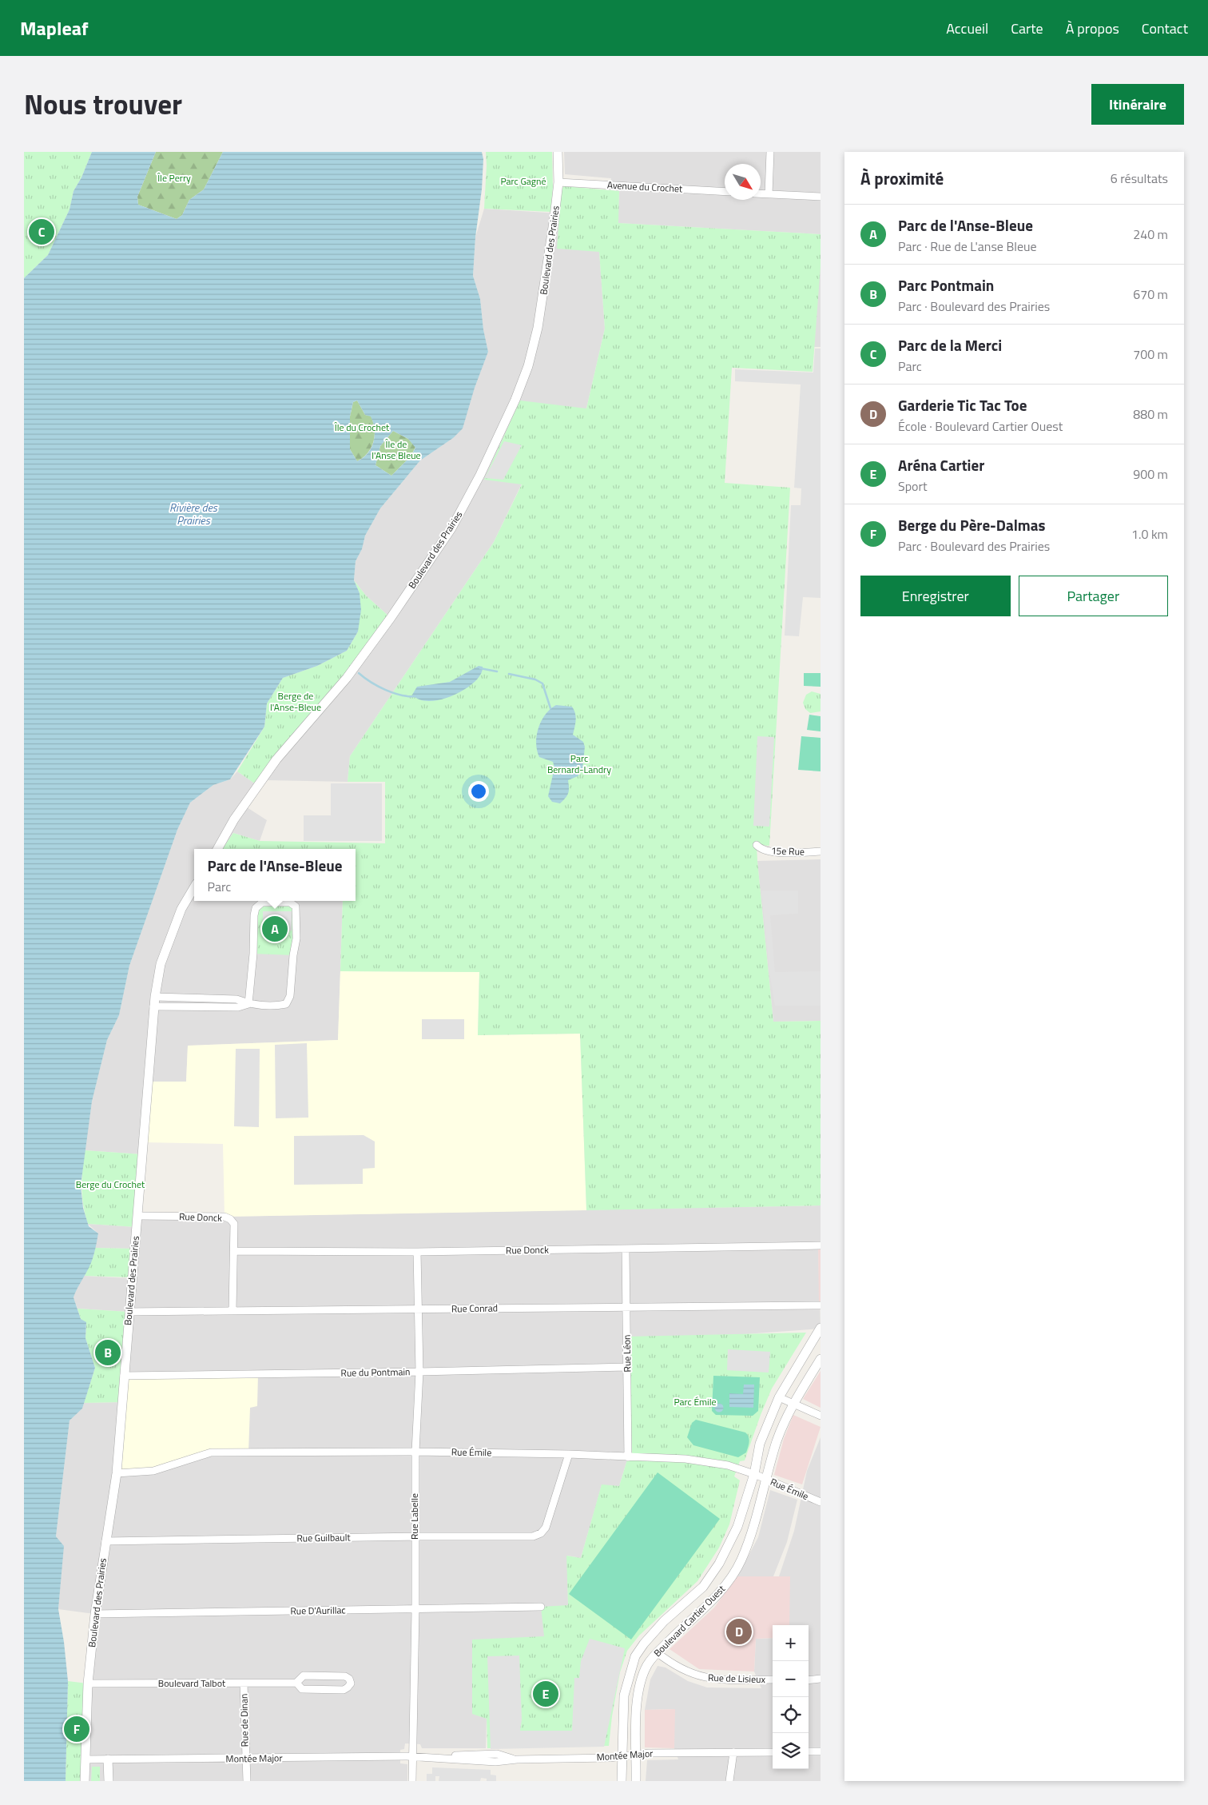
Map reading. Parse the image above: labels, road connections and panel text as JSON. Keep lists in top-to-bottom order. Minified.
{"streets":{"street":["Avenue du Crochet","Boulevard des Prairies","15e Rue","Rue Donck","Rue Conrad","Rue Léon","Rue du Pontmain","Rue Émile","Rue Labelle","Rue Guilbault","Rue D'Aurillac","Boulevard Cartier Ouest","Rue de Lisieux","Boulevard Talbot","Rue de Dinan","Montée Major"]},"crossings":[["Avenue du Crochet","Boulevard des Prairies"],["Boulevard des Prairies","Rue Donck"],["Boulevard des Prairies","Rue Conrad"],["Boulevard des Prairies","Rue du Pontmain"],["Boulevard des Prairies","Rue Émile"],["Boulevard des Prairies","Rue Guilbault"],["Boulevard des Prairies","Rue D'Aurillac"],["Boulevard des Prairies","Boulevard Talbot"],["Boulevard des Prairies","Montée Major"],["Rue Donck","Rue Conrad"],["Rue Donck","Rue Léon"],["Rue Donck","Rue Labelle"],["Rue Conrad","Rue Léon"],["Rue Conrad","Rue Labelle"],["Rue Léon","Rue du Pontmain"],["Rue Léon","Rue Émile"],["Rue du Pontmain","Rue Labelle"],["Rue Émile","Rue Labelle"],["Rue Émile","Rue Guilbault"],["Rue Émile","Boulevard Cartier Ouest"],["Rue Labelle","Rue Guilbault"],["Rue Labelle","Rue D'Aurillac"],["Rue Labelle","Montée Major"],["Boulevard Cartier Ouest","Rue de Lisieux"],["Boulevard Cartier Ouest","Montée Major"],["Boulevard Talbot","Rue de Dinan"],["Rue de Dinan","Montée Major"]],"water":["Rivière des Prairies"],"parks":["Île Perry","Parc Gagné","Île du Crochet","Île de l'Anse Bleue","Berge de l'Anse-Bleue","Parc Bernard-Landry","Berge du Crochet","Parc Émile"],"north":"bottom right","page":{"header":"Mapleaf","nav":["Accueil","Carte","À propos","Contact"],"title":"Nous trouver","buttons":["Itinéraire",["Enregistrer","Partager"]],"heading":["À proximité","6 résultats"],"list":[{"mark":"A","name":"Parc de l'Anse-Bleue","note":"Parc · Rue de L'anse Bleue","value":"240 m"},{"mark":"B","name":"Parc Pontmain","note":"Parc · Boulevard des Prairies","value":"670 m"},{"mark":"C","name":"Parc de la Merci","note":"Parc","value":"700 m"},{"mark":"D","name":"Garderie Tic Tac Toe","note":"École · Boulevard Cartier Ouest","value":"880 m"},{"mark":"E","name":"Aréna Cartier","note":"Sport","value":"900 m"},{"mark":"F","name":"Berge du Père-Dalmas","note":"Parc · Boulevard des Prairies","value":"1.0 km"}],"pins":["C","A","B","D","E","F"],"popup":["Parc de l'Anse-Bleue","Parc"],"map_buttons":["+","−"]}}
